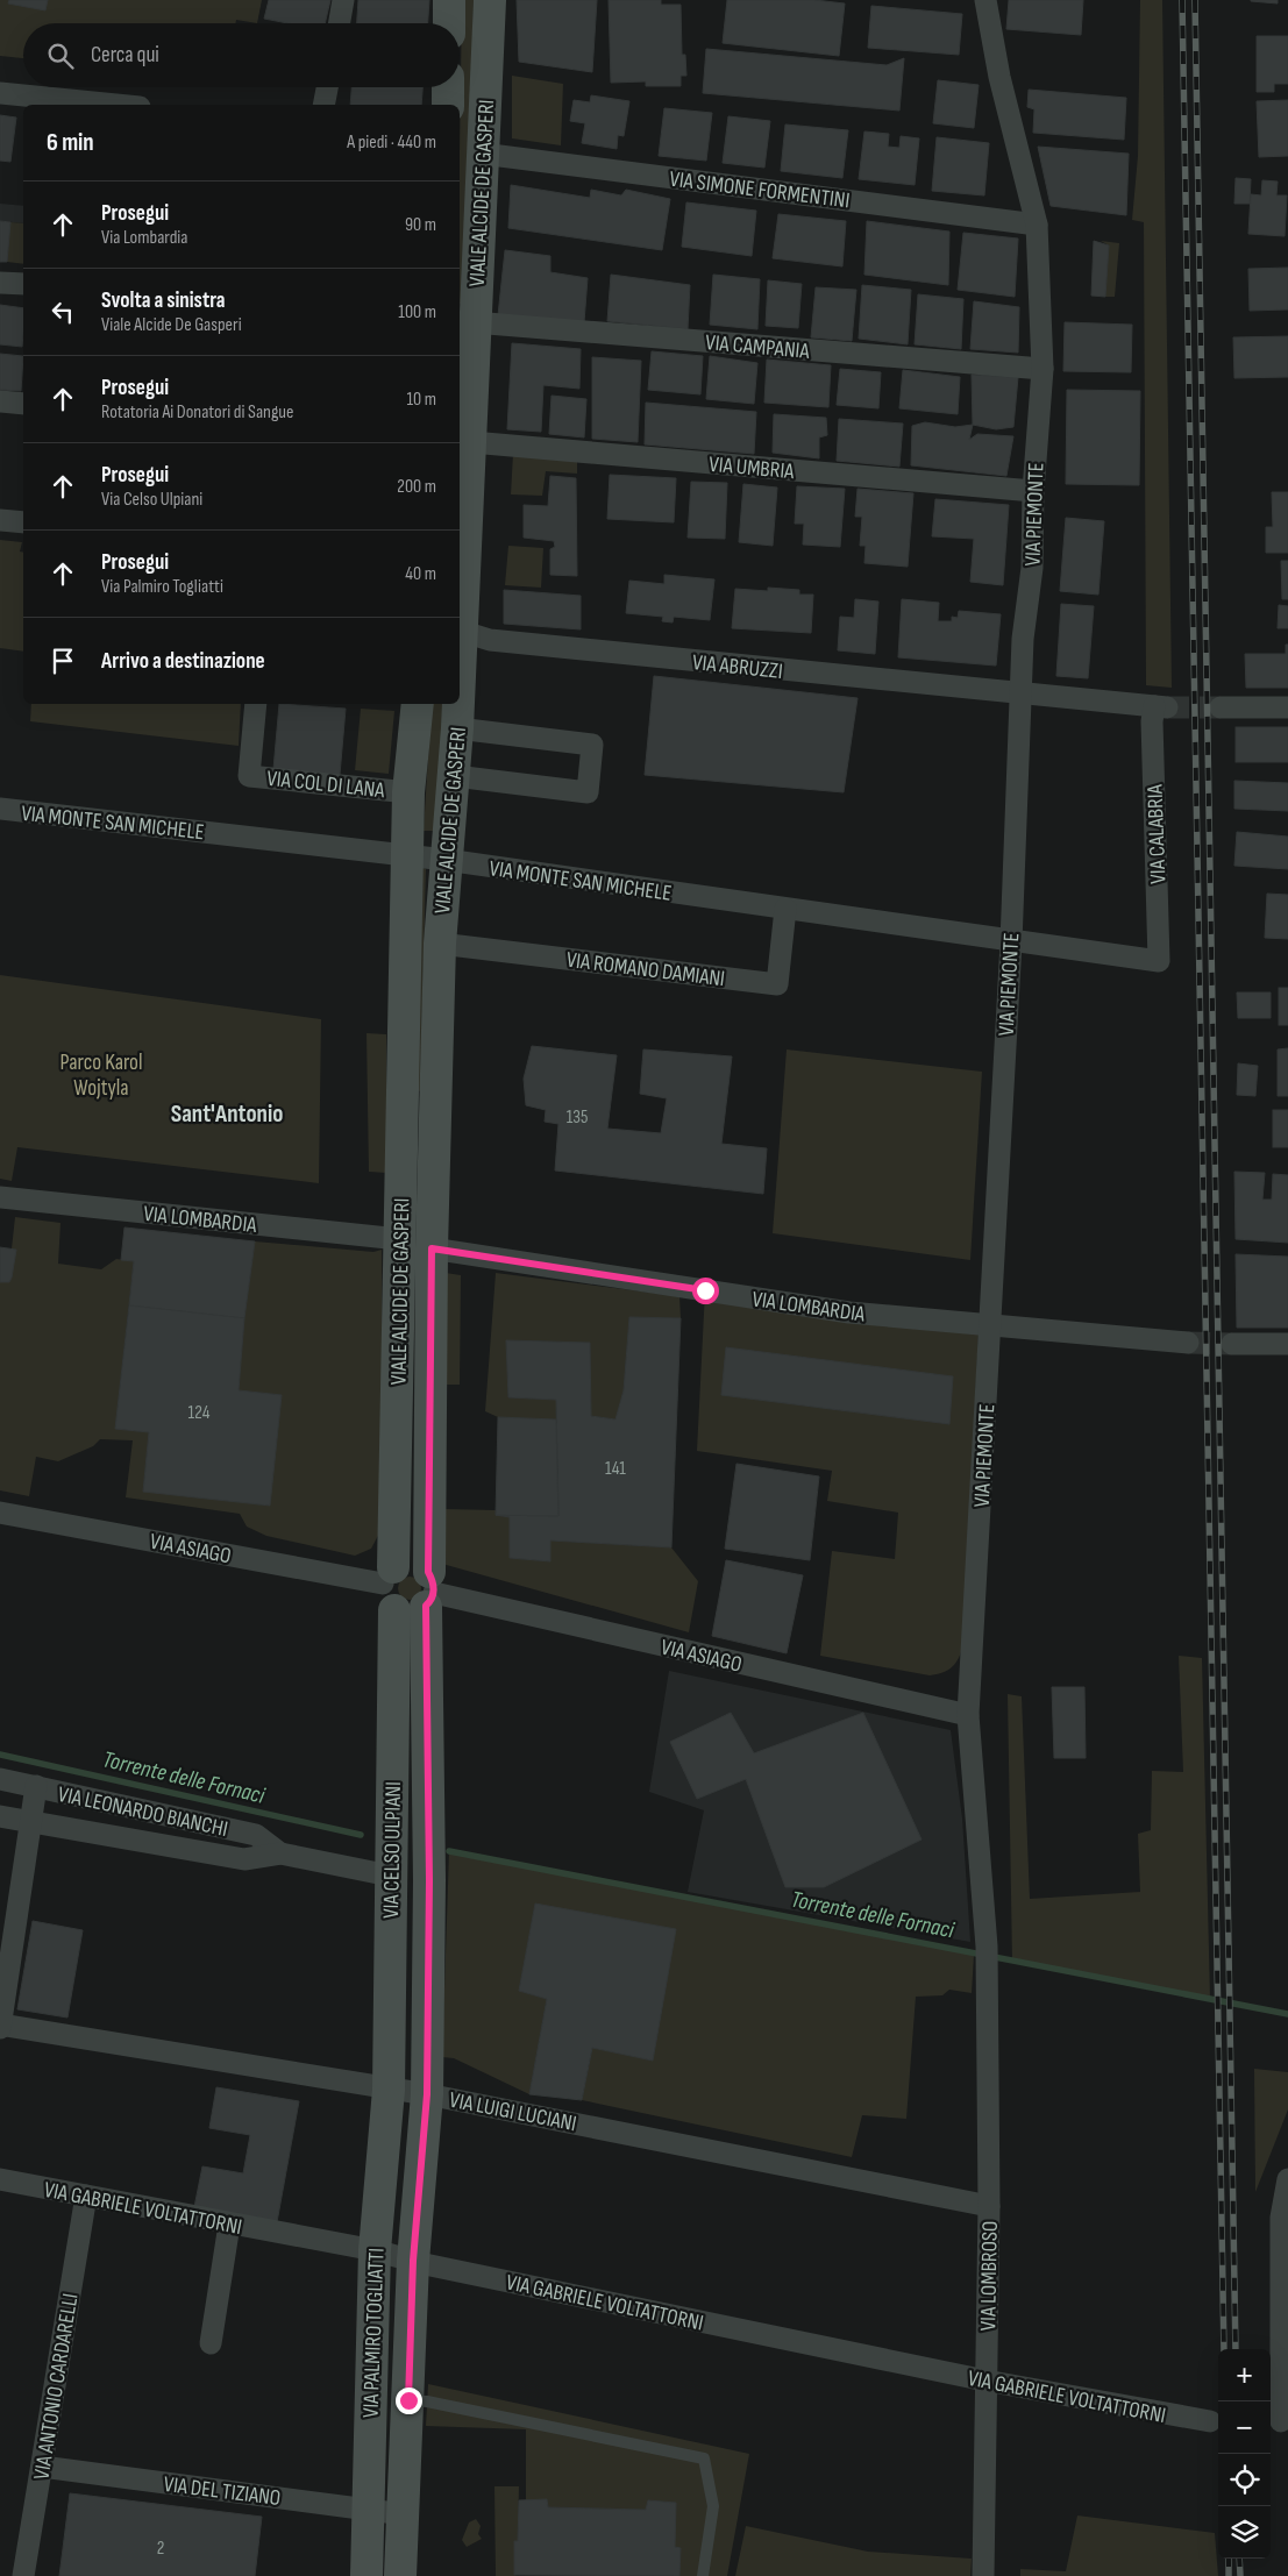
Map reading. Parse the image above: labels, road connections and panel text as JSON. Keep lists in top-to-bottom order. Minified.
{"streets":{"street":["VIA SIMONE FORMENTINI","VIALE ALCIDE DE GASPERI","VIA CAMPANIA","VIA UMBRIA","VIA PIEMONTE","VIA ABRUZZI","VIA COL DI LANA","VIA MONTE SAN MICHELE","VIA CALABRIA","VIA ROMANO DAMIANI","VIA LOMBARDIA","VIA ASIAGO","VIA LEONARDO BIANCHI","VIA CELSO ULPIANI","VIA LUIGI LUCIANI","VIA GABRIELE VOLTATTORNI","VIA LOMBROSO","VIA PALMIRO TOGLIATTI","VIA ANTONIO CARDARELLI","VIA DEL TIZIANO"]},"crossings":[["VIA SIMONE FORMENTINI","VIALE ALCIDE DE GASPERI"],["VIA SIMONE FORMENTINI","VIA PIEMONTE"],["VIALE ALCIDE DE GASPERI","VIA CAMPANIA"],["VIALE ALCIDE DE GASPERI","VIA UMBRIA"],["VIALE ALCIDE DE GASPERI","VIA ABRUZZI"],["VIALE ALCIDE DE GASPERI","VIA COL DI LANA"],["VIALE ALCIDE DE GASPERI","VIA MONTE SAN MICHELE"],["VIALE ALCIDE DE GASPERI","VIA ROMANO DAMIANI"],["VIALE ALCIDE DE GASPERI","VIA LOMBARDIA"],["VIALE ALCIDE DE GASPERI","VIA ASIAGO"],["VIALE ALCIDE DE GASPERI","VIA CELSO ULPIANI"],["VIA CAMPANIA","VIA PIEMONTE"],["VIA UMBRIA","VIA PIEMONTE"],["VIA PIEMONTE","VIA ABRUZZI"],["VIA PIEMONTE","VIA MONTE SAN MICHELE"],["VIA PIEMONTE","VIA LOMBARDIA"],["VIA PIEMONTE","VIA ASIAGO"],["VIA PIEMONTE","VIA LOMBROSO"],["VIA ABRUZZI","VIA CALABRIA"],["VIA MONTE SAN MICHELE","VIA CALABRIA"],["VIA MONTE SAN MICHELE","VIA ROMANO DAMIANI"],["VIA ASIAGO","VIA CELSO ULPIANI"],["VIA LEONARDO BIANCHI","VIA CELSO ULPIANI"],["VIA CELSO ULPIANI","VIA LUIGI LUCIANI"],["VIA CELSO ULPIANI","VIA GABRIELE VOLTATTORNI"],["VIA CELSO ULPIANI","VIA PALMIRO TOGLIATTI"],["VIA LUIGI LUCIANI","VIA LOMBROSO"],["VIA LUIGI LUCIANI","VIA PALMIRO TOGLIATTI"],["VIA GABRIELE VOLTATTORNI","VIA LOMBROSO"],["VIA GABRIELE VOLTATTORNI","VIA PALMIRO TOGLIATTI"],["VIA GABRIELE VOLTATTORNI","VIA ANTONIO CARDARELLI"],["VIA PALMIRO TOGLIATTI","VIA DEL TIZIANO"],["VIA ANTONIO CARDARELLI","VIA DEL TIZIANO"]],"districts":["Sant'Antonio"],"water":["Torrente delle Fornaci"],"parks":["Parco Karol Wojtyla"],"house_numbers":["135","124","141","2"],"page":{"search":"Cerca qui","heading":["6 min","A piedi · 440 m"],"list":[["Prosegui","Via Lombardia","90 m"],["Svolta a sinistra","Viale Alcide De Gasperi","100 m"],["Prosegui","Rotatoria Ai Donatori di Sangue","10 m"],["Prosegui","Via Celso Ulpiani","200 m"],["Prosegui","Via Palmiro Togliatti","40 m"],"Arrivo a destinazione"],"map_buttons":["+","−"]}}
